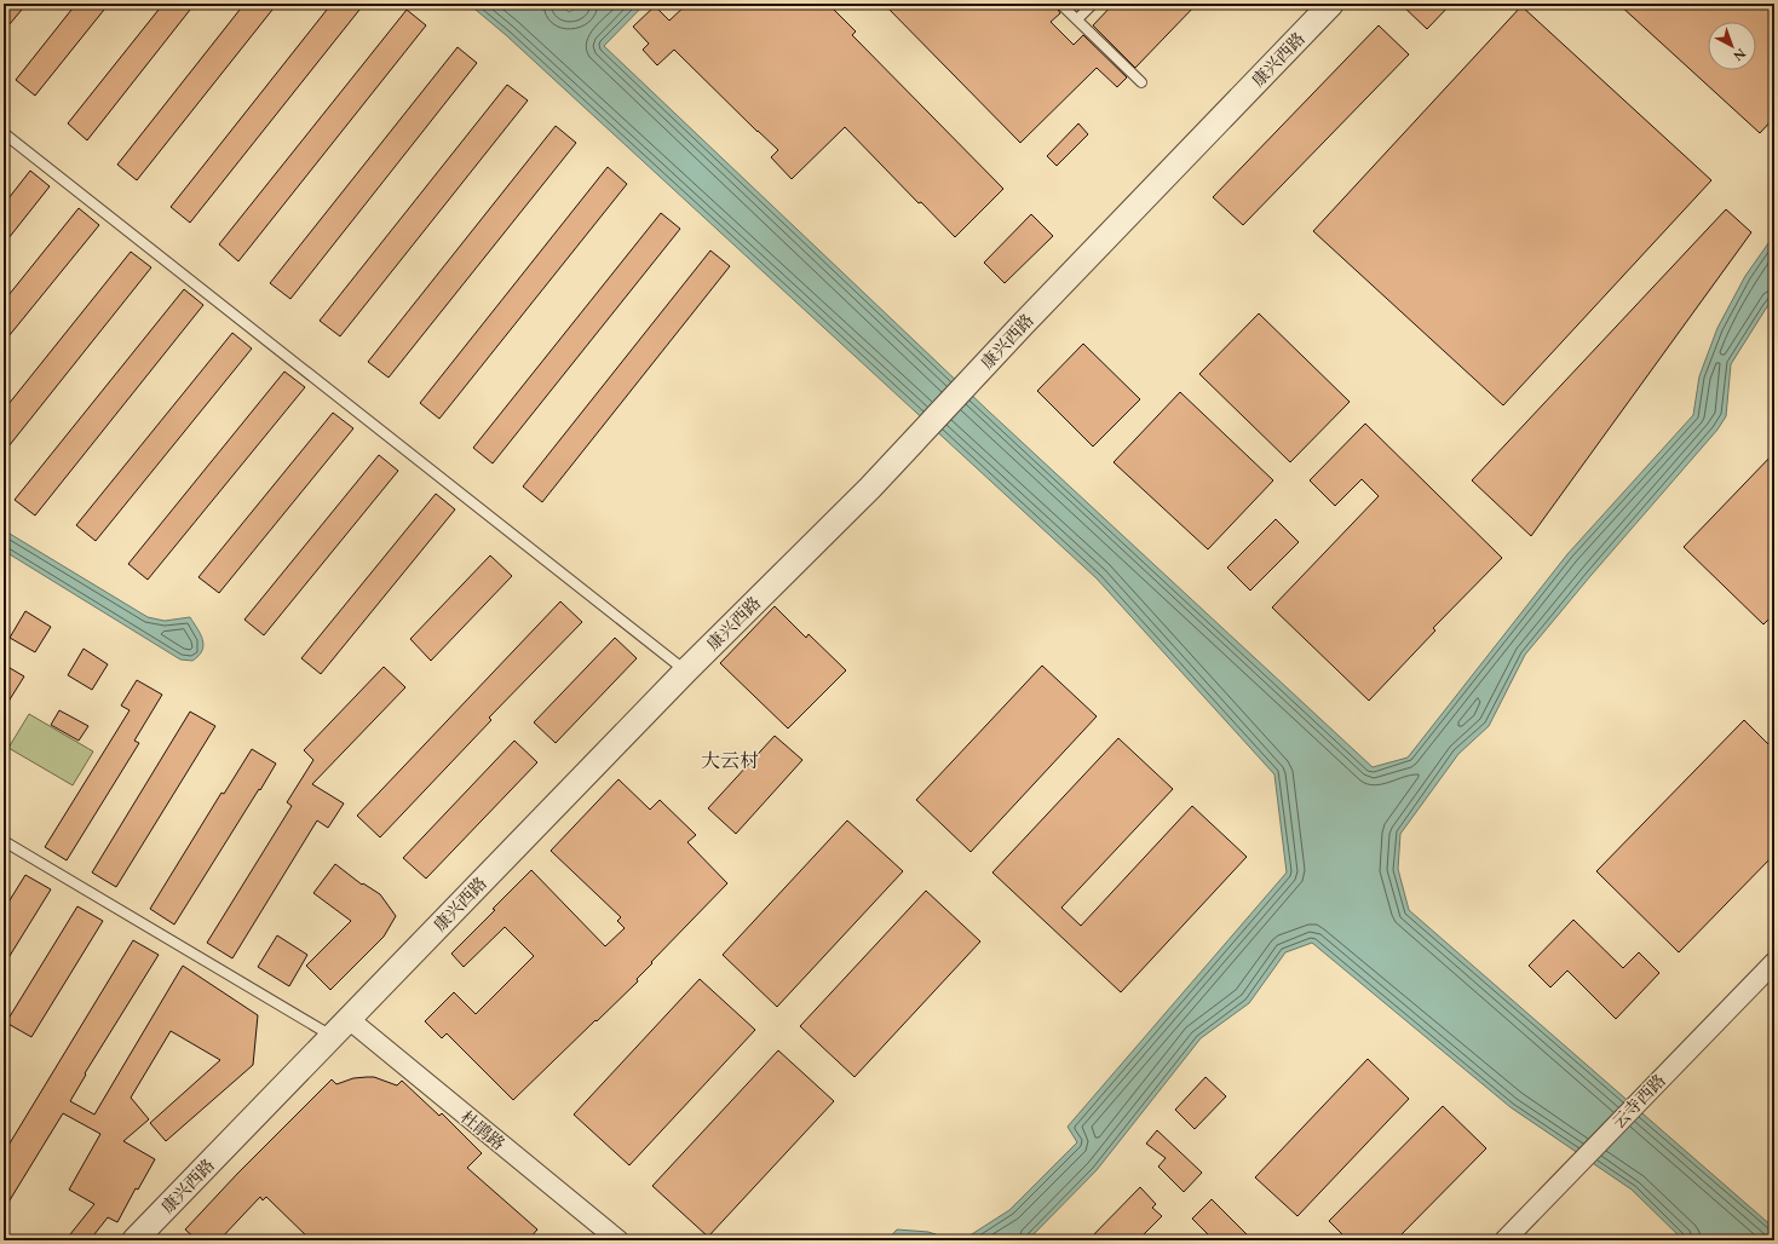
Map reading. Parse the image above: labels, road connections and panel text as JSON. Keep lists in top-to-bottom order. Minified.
{"streets":{"street":["康兴西路","云寺西路","杜鹃路"]},"crossings":[["康兴西路","杜鹃路"]],"districts":["大云村"],"north":"bottom right"}
